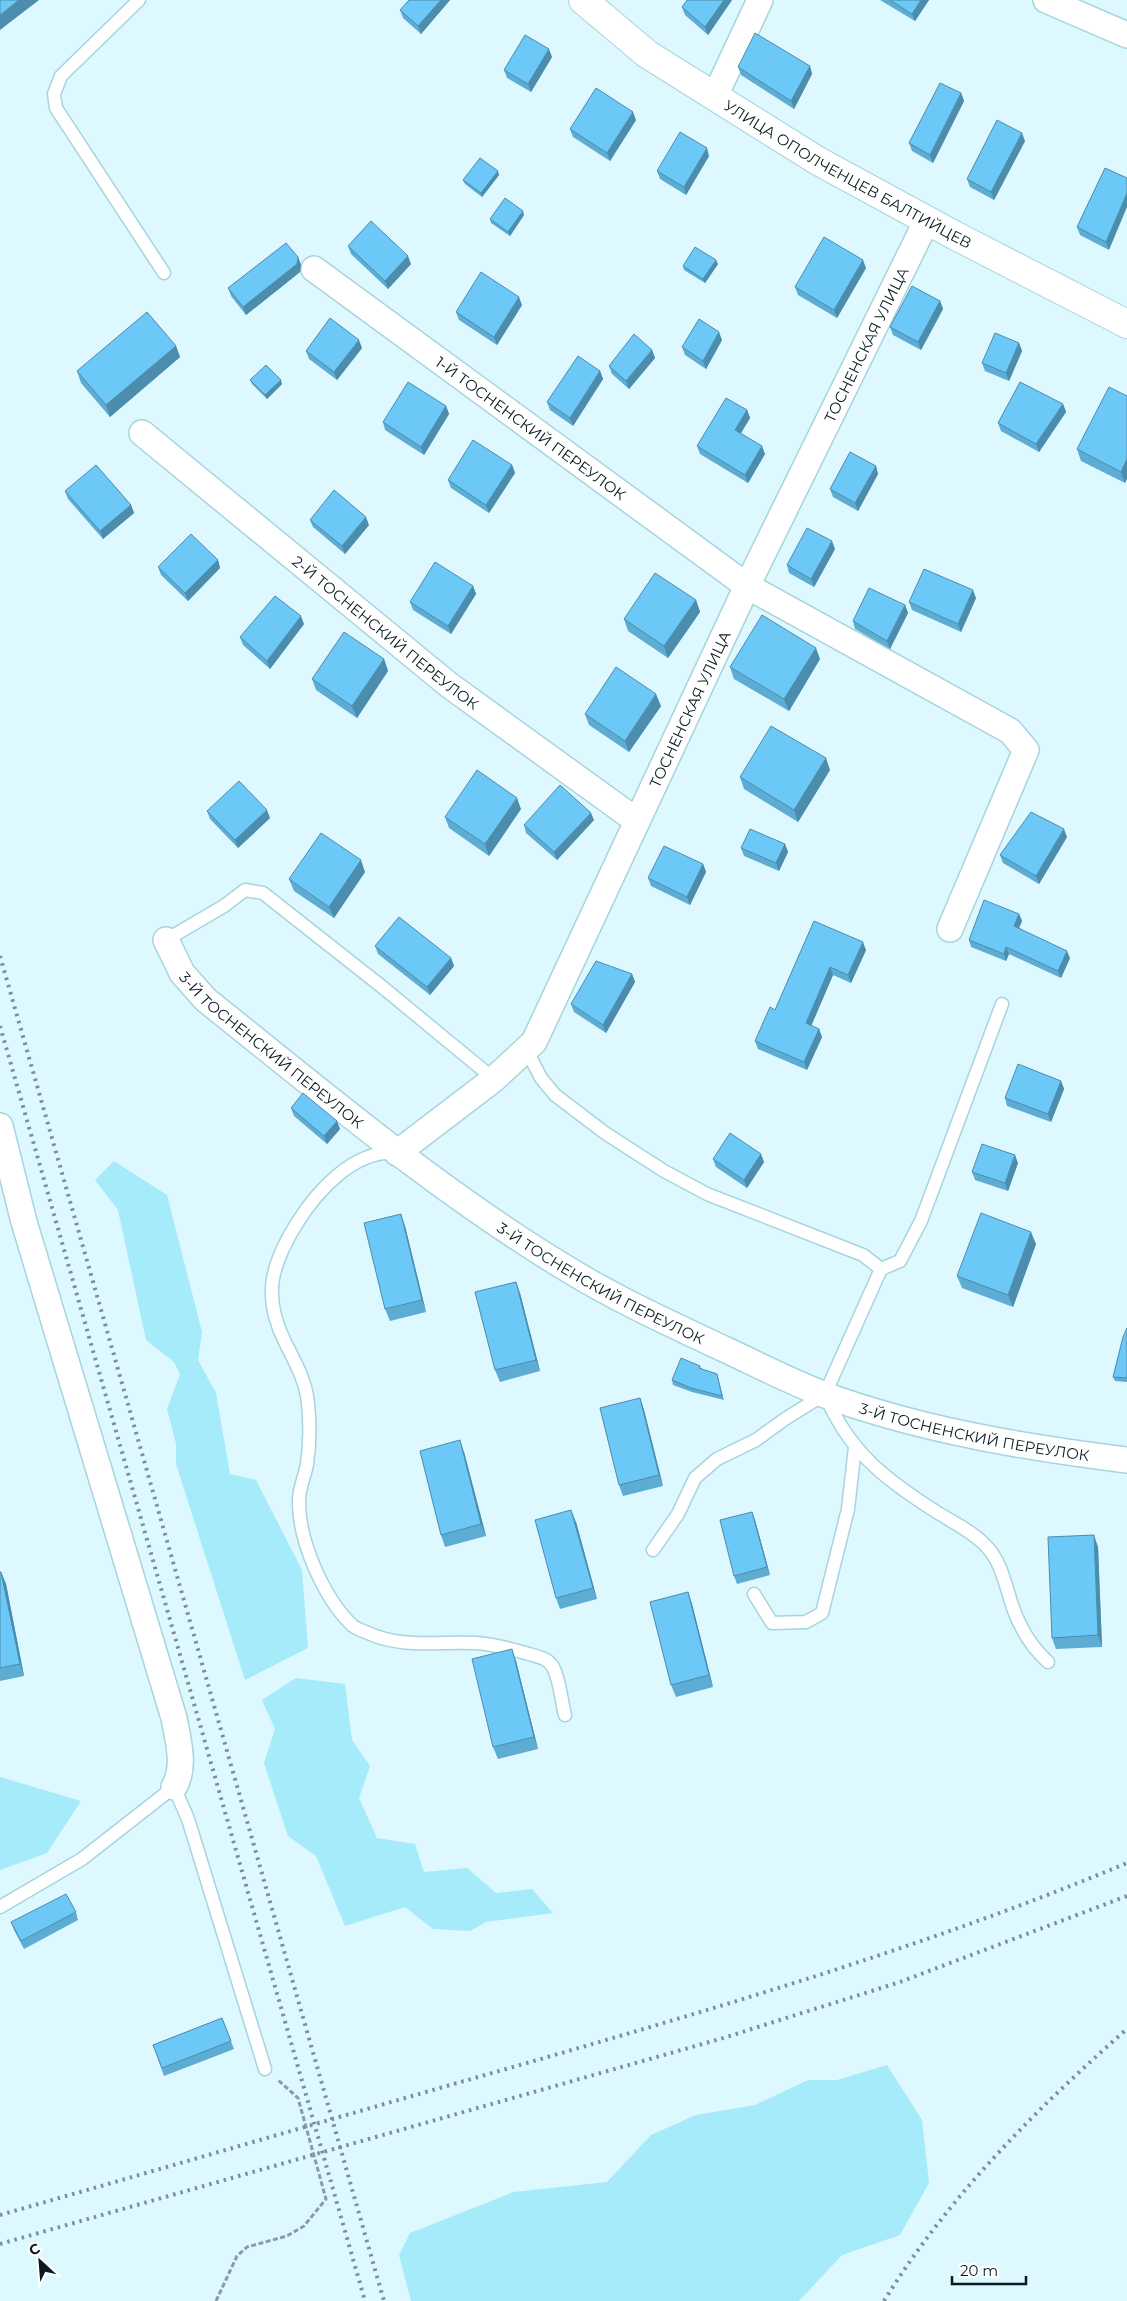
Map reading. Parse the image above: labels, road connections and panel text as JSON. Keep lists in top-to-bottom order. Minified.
{"streets":{"main road":["УЛИЦА ОПОЛЧЕНЦЕВ БАЛТИЙЦЕВ"],"street":["ТОСНЕНСКАЯ УЛИЦА","1-Й ТОСНЕНСКИЙ ПЕРЕУЛОК","2-Й ТОСНЕНСКИЙ ПЕРЕУЛОК","3-Й ТОСНЕНСКИЙ ПЕРЕУЛОК"]},"crossings":[["УЛИЦА ОПОЛЧЕНЦЕВ БАЛТИЙЦЕВ","ТОСНЕНСКАЯ УЛИЦА"],["ТОСНЕНСКАЯ УЛИЦА","1-Й ТОСНЕНСКИЙ ПЕРЕУЛОК"],["ТОСНЕНСКАЯ УЛИЦА","2-Й ТОСНЕНСКИЙ ПЕРЕУЛОК"],["ТОСНЕНСКАЯ УЛИЦА","3-Й ТОСНЕНСКИЙ ПЕРЕУЛОК"]],"scale_bar":"20 m","north":"top left"}
